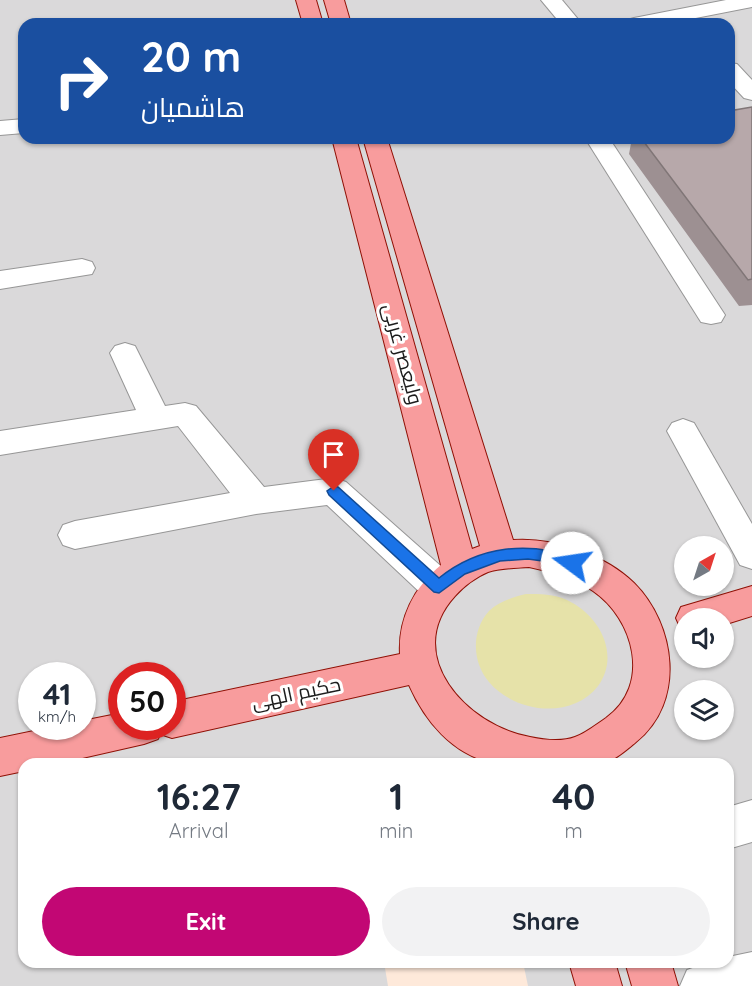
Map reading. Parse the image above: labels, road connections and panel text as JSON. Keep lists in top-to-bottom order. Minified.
{"streets":{"main road":["ولیعصر غربی","حکیم الهی"]},"north":"top right","page":{"turn":["20 m","هاشمیان"],"speed":"41 km/h","limit":"50","eta":["16:27","Arrival","1","min","40","m"],"buttons":["Exit","Share"]}}
